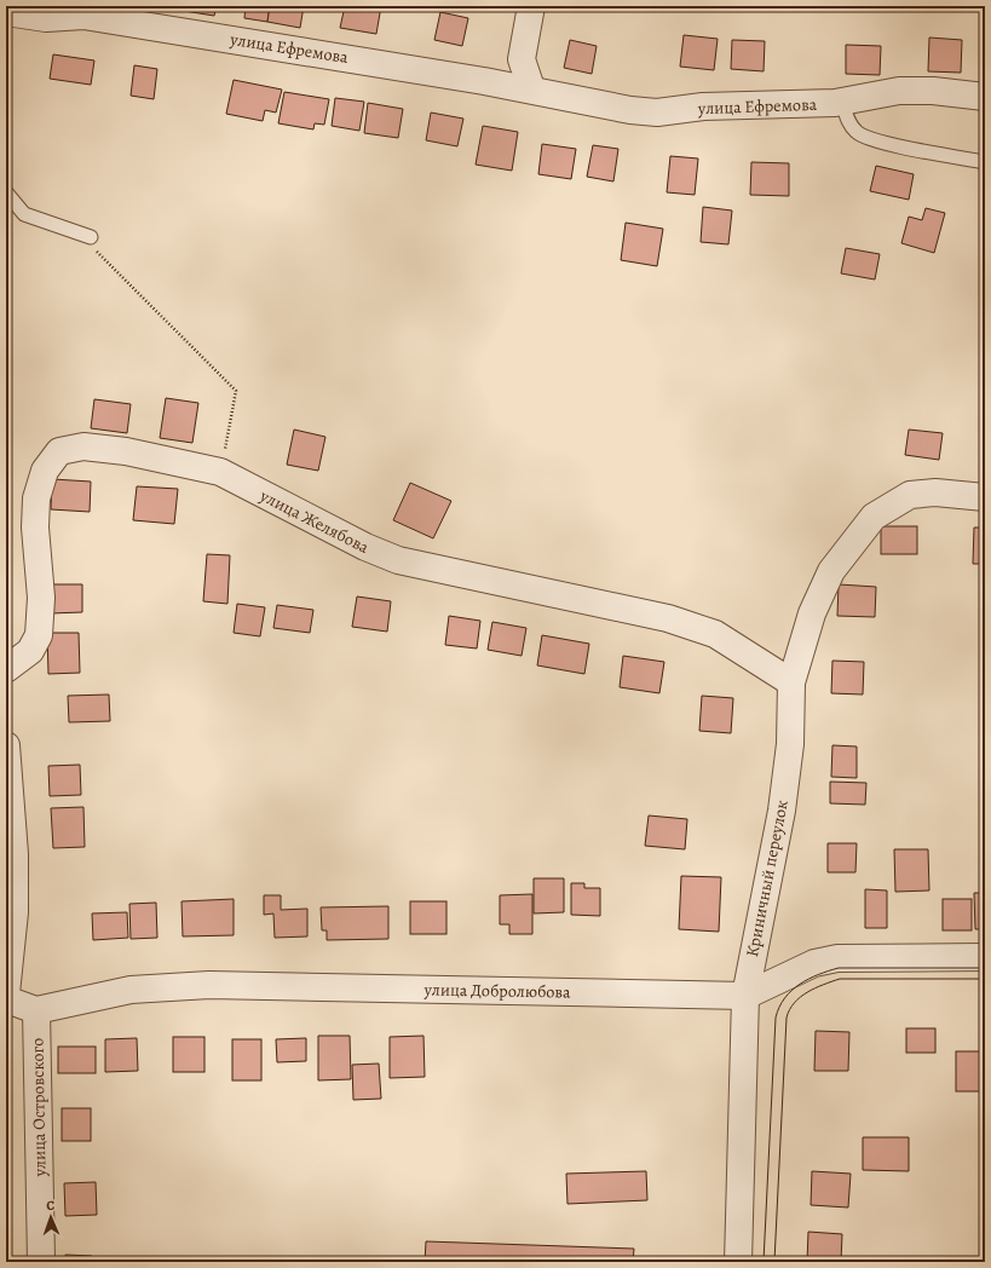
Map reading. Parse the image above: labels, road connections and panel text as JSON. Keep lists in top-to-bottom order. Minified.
{"streets":{"street":["улица Ефремова","улица Желябова","Криничный переулок","улица Добролюбова","улица Островского"]},"crossings":[["улица Желябова","Криничный переулок"],["Криничный переулок","улица Добролюбова"],["улица Добролюбова","улица Островского"]],"north":"top"}
